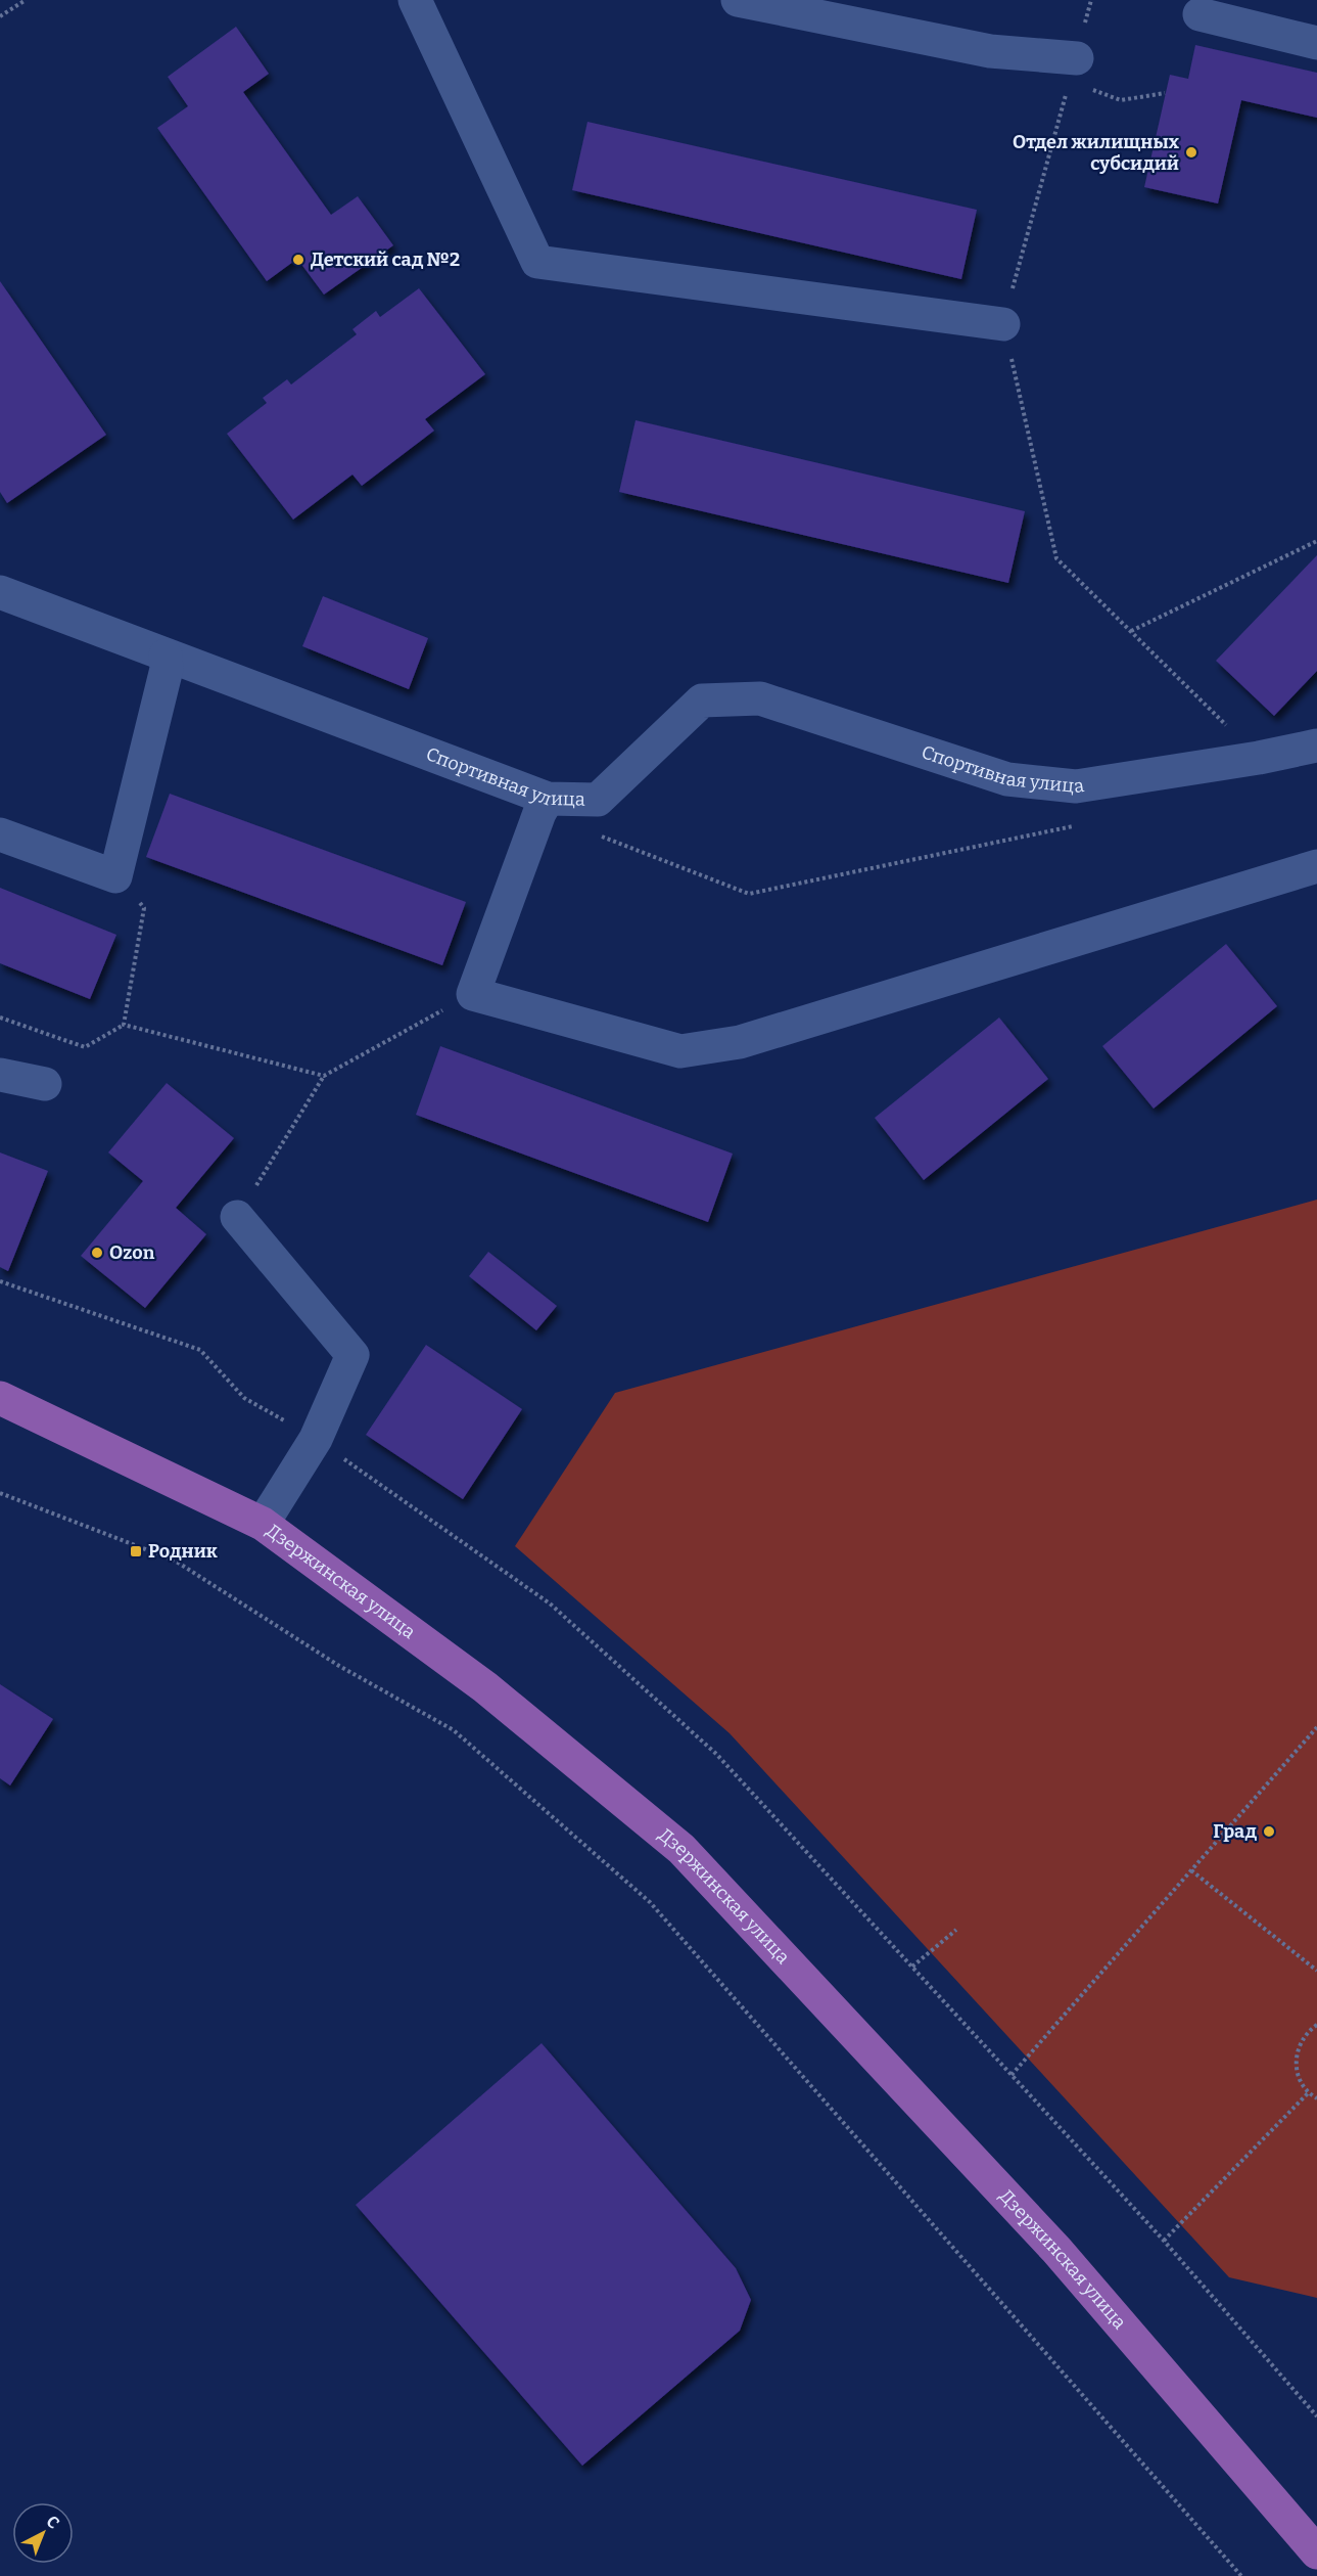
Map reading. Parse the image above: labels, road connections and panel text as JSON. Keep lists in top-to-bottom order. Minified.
{"streets":{"main road":["Дзержинская улица"],"street":["Спортивная улица"]},"places":{"other":["Отдел жилищных субсидий","Детский сад №2","Ozon","Град"],"transit":["Родник"]},"north":"top right"}
